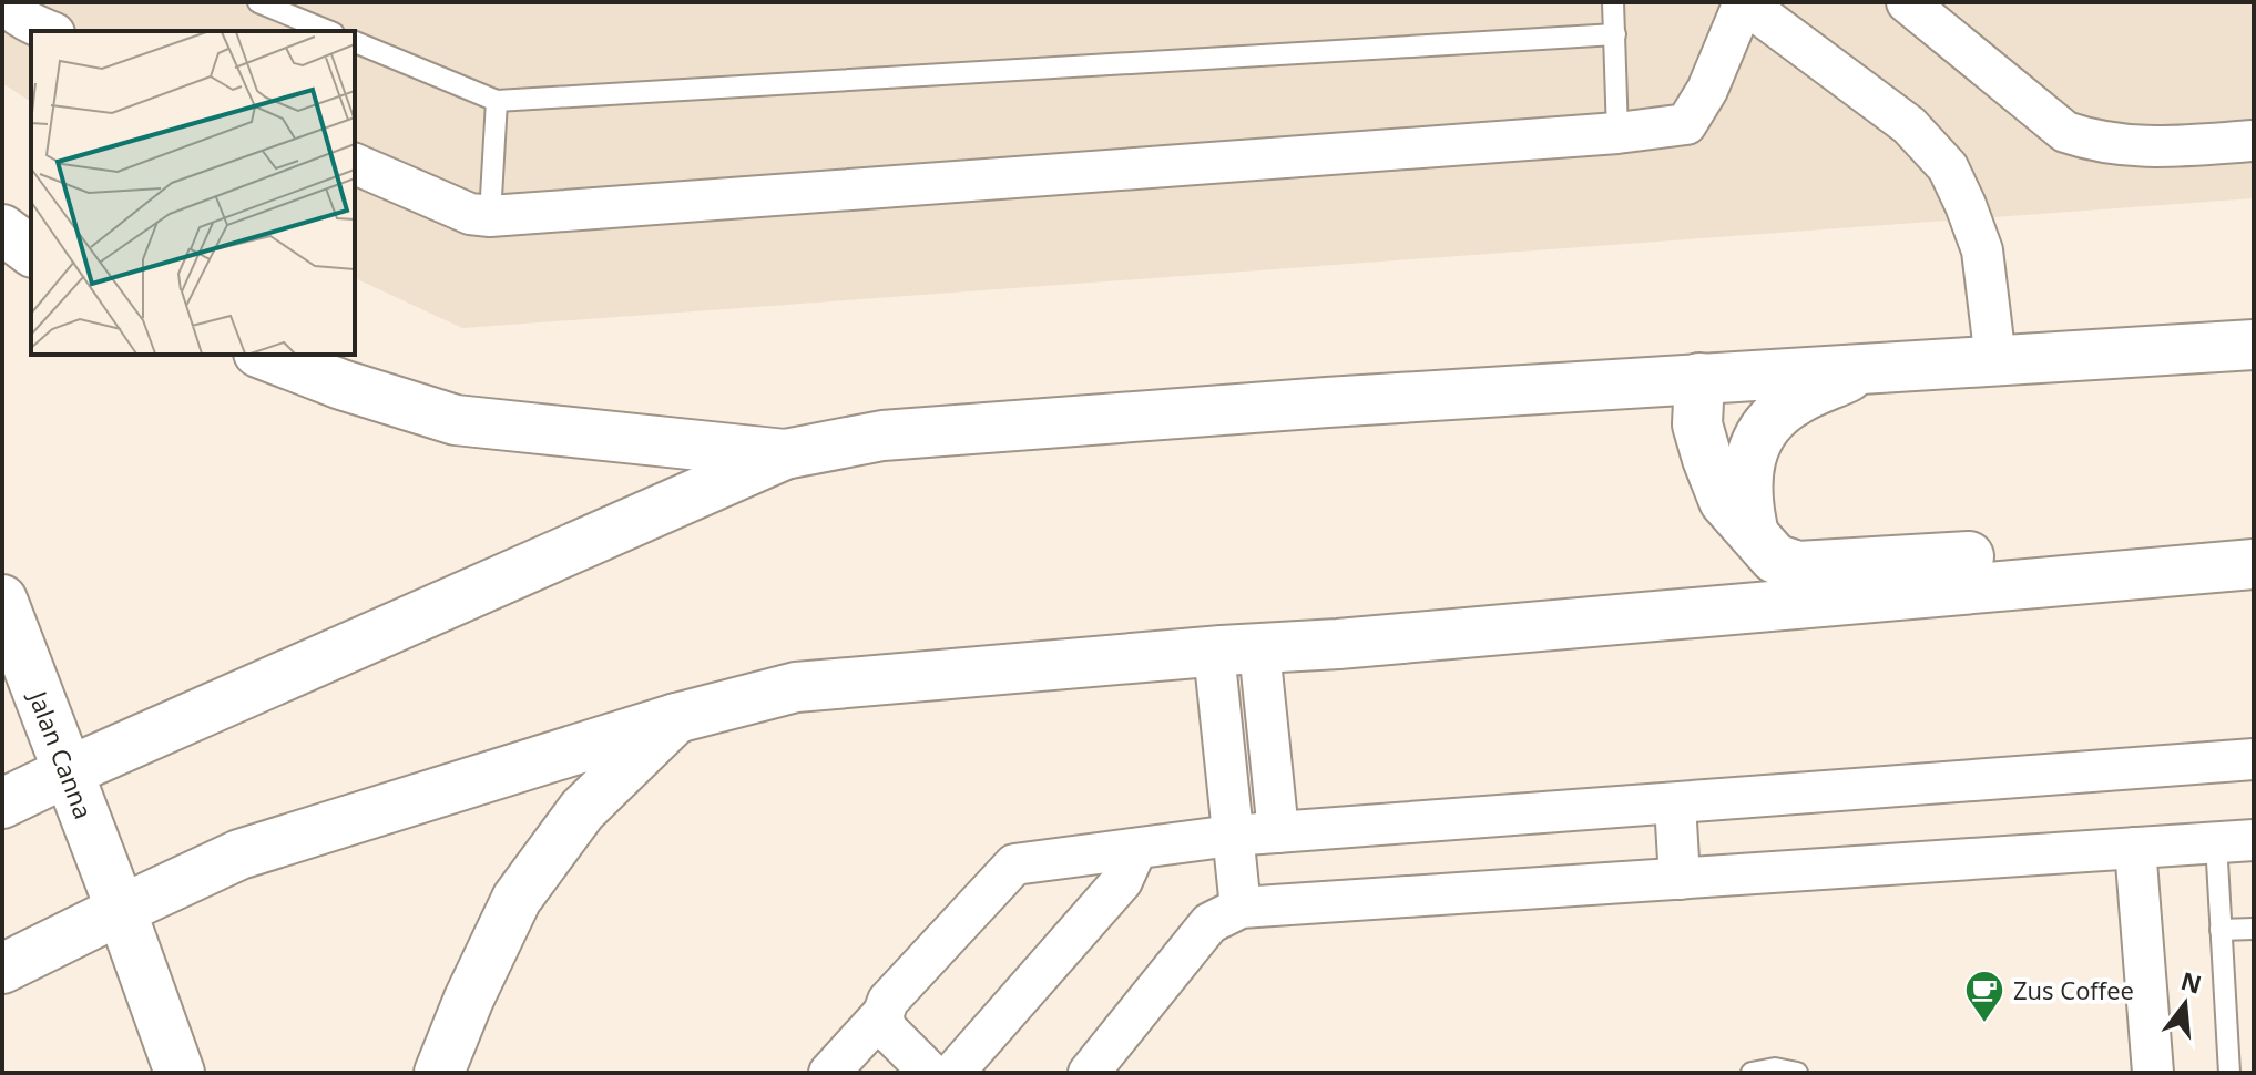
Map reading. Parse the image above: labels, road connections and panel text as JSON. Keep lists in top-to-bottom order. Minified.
{"streets":{"main road":["Jalan Canna"]},"places":{"cafe":["Zus Coffee"]},"north":"top"}
